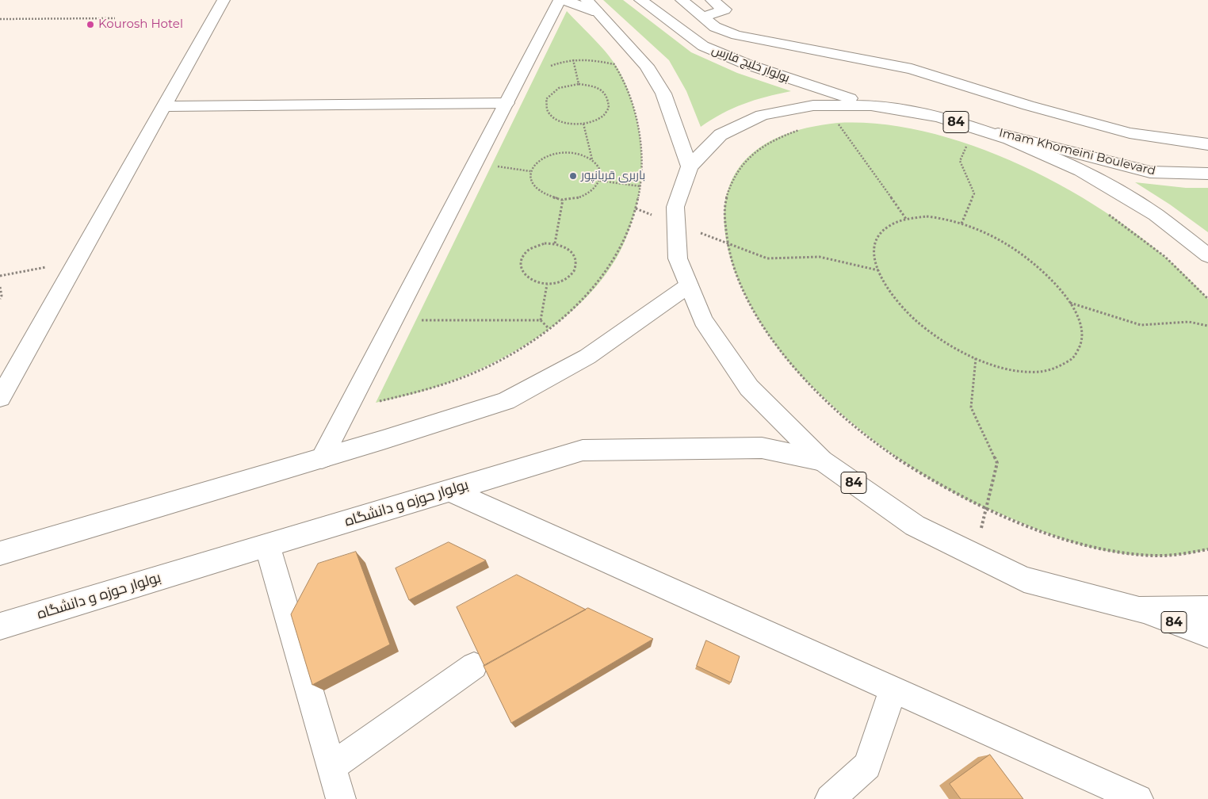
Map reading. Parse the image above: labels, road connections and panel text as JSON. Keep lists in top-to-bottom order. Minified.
{"streets":{"main road":["بولوار خلیج فارس","84","Imam Khomeini Boulevard","بولوار حوزه و دانشگاه"]},"crossings":[["بولوار خلیج فارس","84"],["84","Imam Khomeini Boulevard"],["84","بولوار حوزه و دانشگاه"]],"places":["Kourosh Hotel","باربری قربانپور"]}
